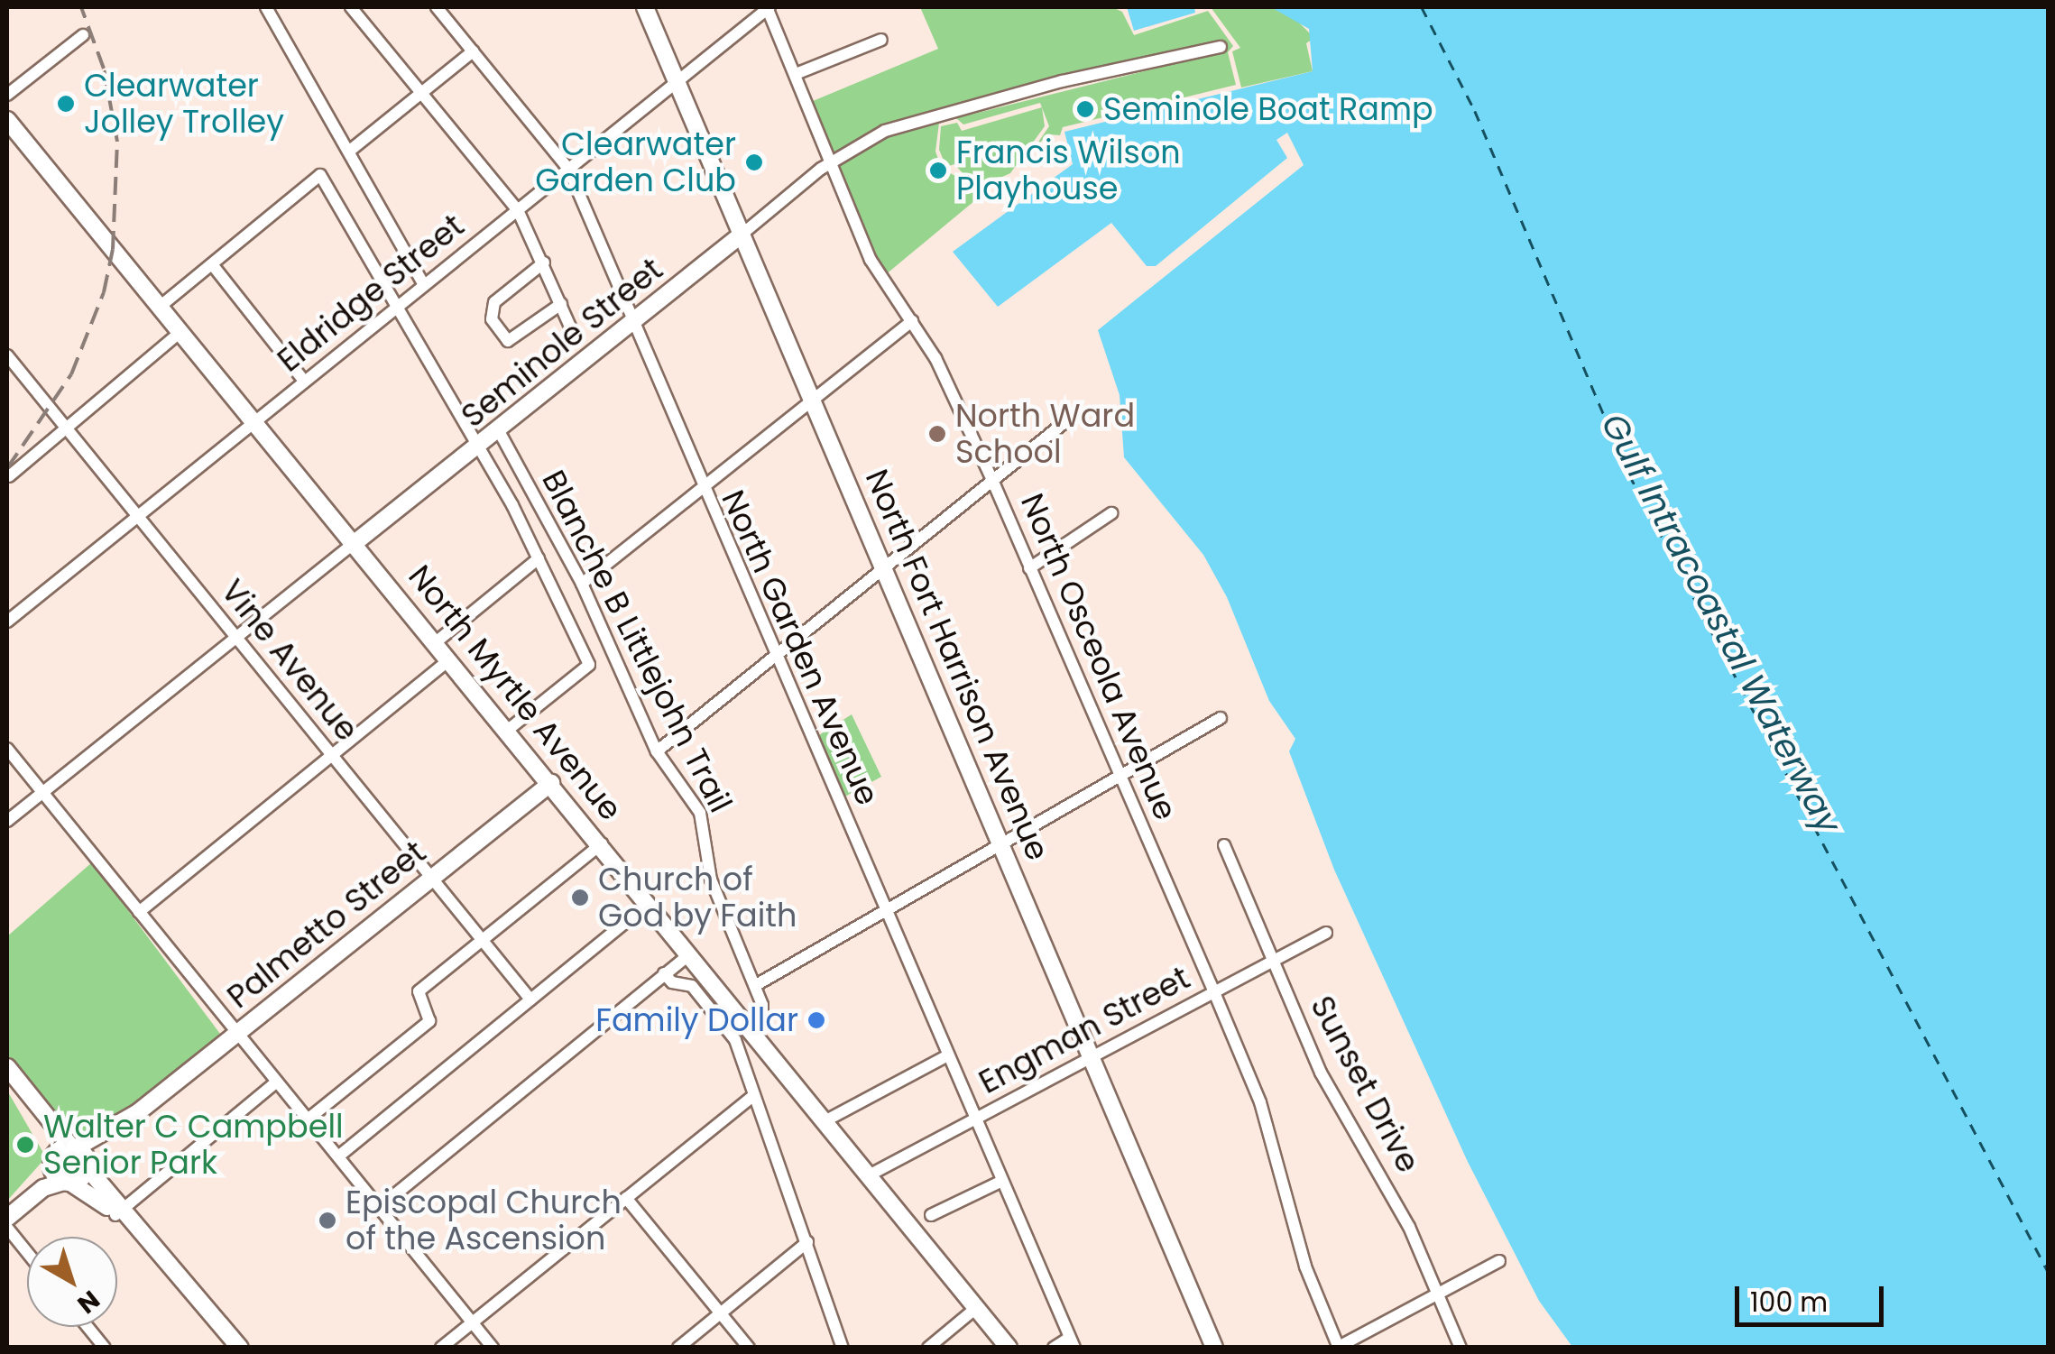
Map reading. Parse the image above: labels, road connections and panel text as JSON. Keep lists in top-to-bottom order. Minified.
{"streets":{"street":["Eldridge Street","Seminole Street","Blanche B Littlejohn Trail","North Garden Avenue","North Osceola Avenue","Vine Avenue","North Fort Harrison Avenue","North Myrtle Avenue","Palmetto Street","Engman Street","Sunset Drive"]},"crossings":[["Eldridge Street","Blanche B Littlejohn Trail"],["Eldridge Street","North Garden Avenue"],["Eldridge Street","North Osceola Avenue"],["Eldridge Street","Vine Avenue"],["Eldridge Street","North Fort Harrison Avenue"],["Eldridge Street","North Myrtle Avenue"],["Seminole Street","Blanche B Littlejohn Trail"],["Seminole Street","North Garden Avenue"],["Seminole Street","North Osceola Avenue"],["Seminole Street","Vine Avenue"],["Seminole Street","North Fort Harrison Avenue"],["Seminole Street","North Myrtle Avenue"],["Blanche B Littlejohn Trail","North Myrtle Avenue"],["North Garden Avenue","Engman Street"],["North Osceola Avenue","Engman Street"],["Vine Avenue","Palmetto Street"],["North Fort Harrison Avenue","Engman Street"],["North Myrtle Avenue","Palmetto Street"],["North Myrtle Avenue","Engman Street"],["Engman Street","Sunset Drive"]],"water":["Gulf Intracoastal Waterway"],"places":["Clearwater Jolley Trolley","Seminole Boat Ramp","Clearwater Garden Club","Francis Wilson Playhouse","North Ward School","Church of God by Faith","Family Dollar","Walter C Campbell Senior Park","Episcopal Church of the Ascension"],"scale_bar":"100 m","north":"bottom right"}
